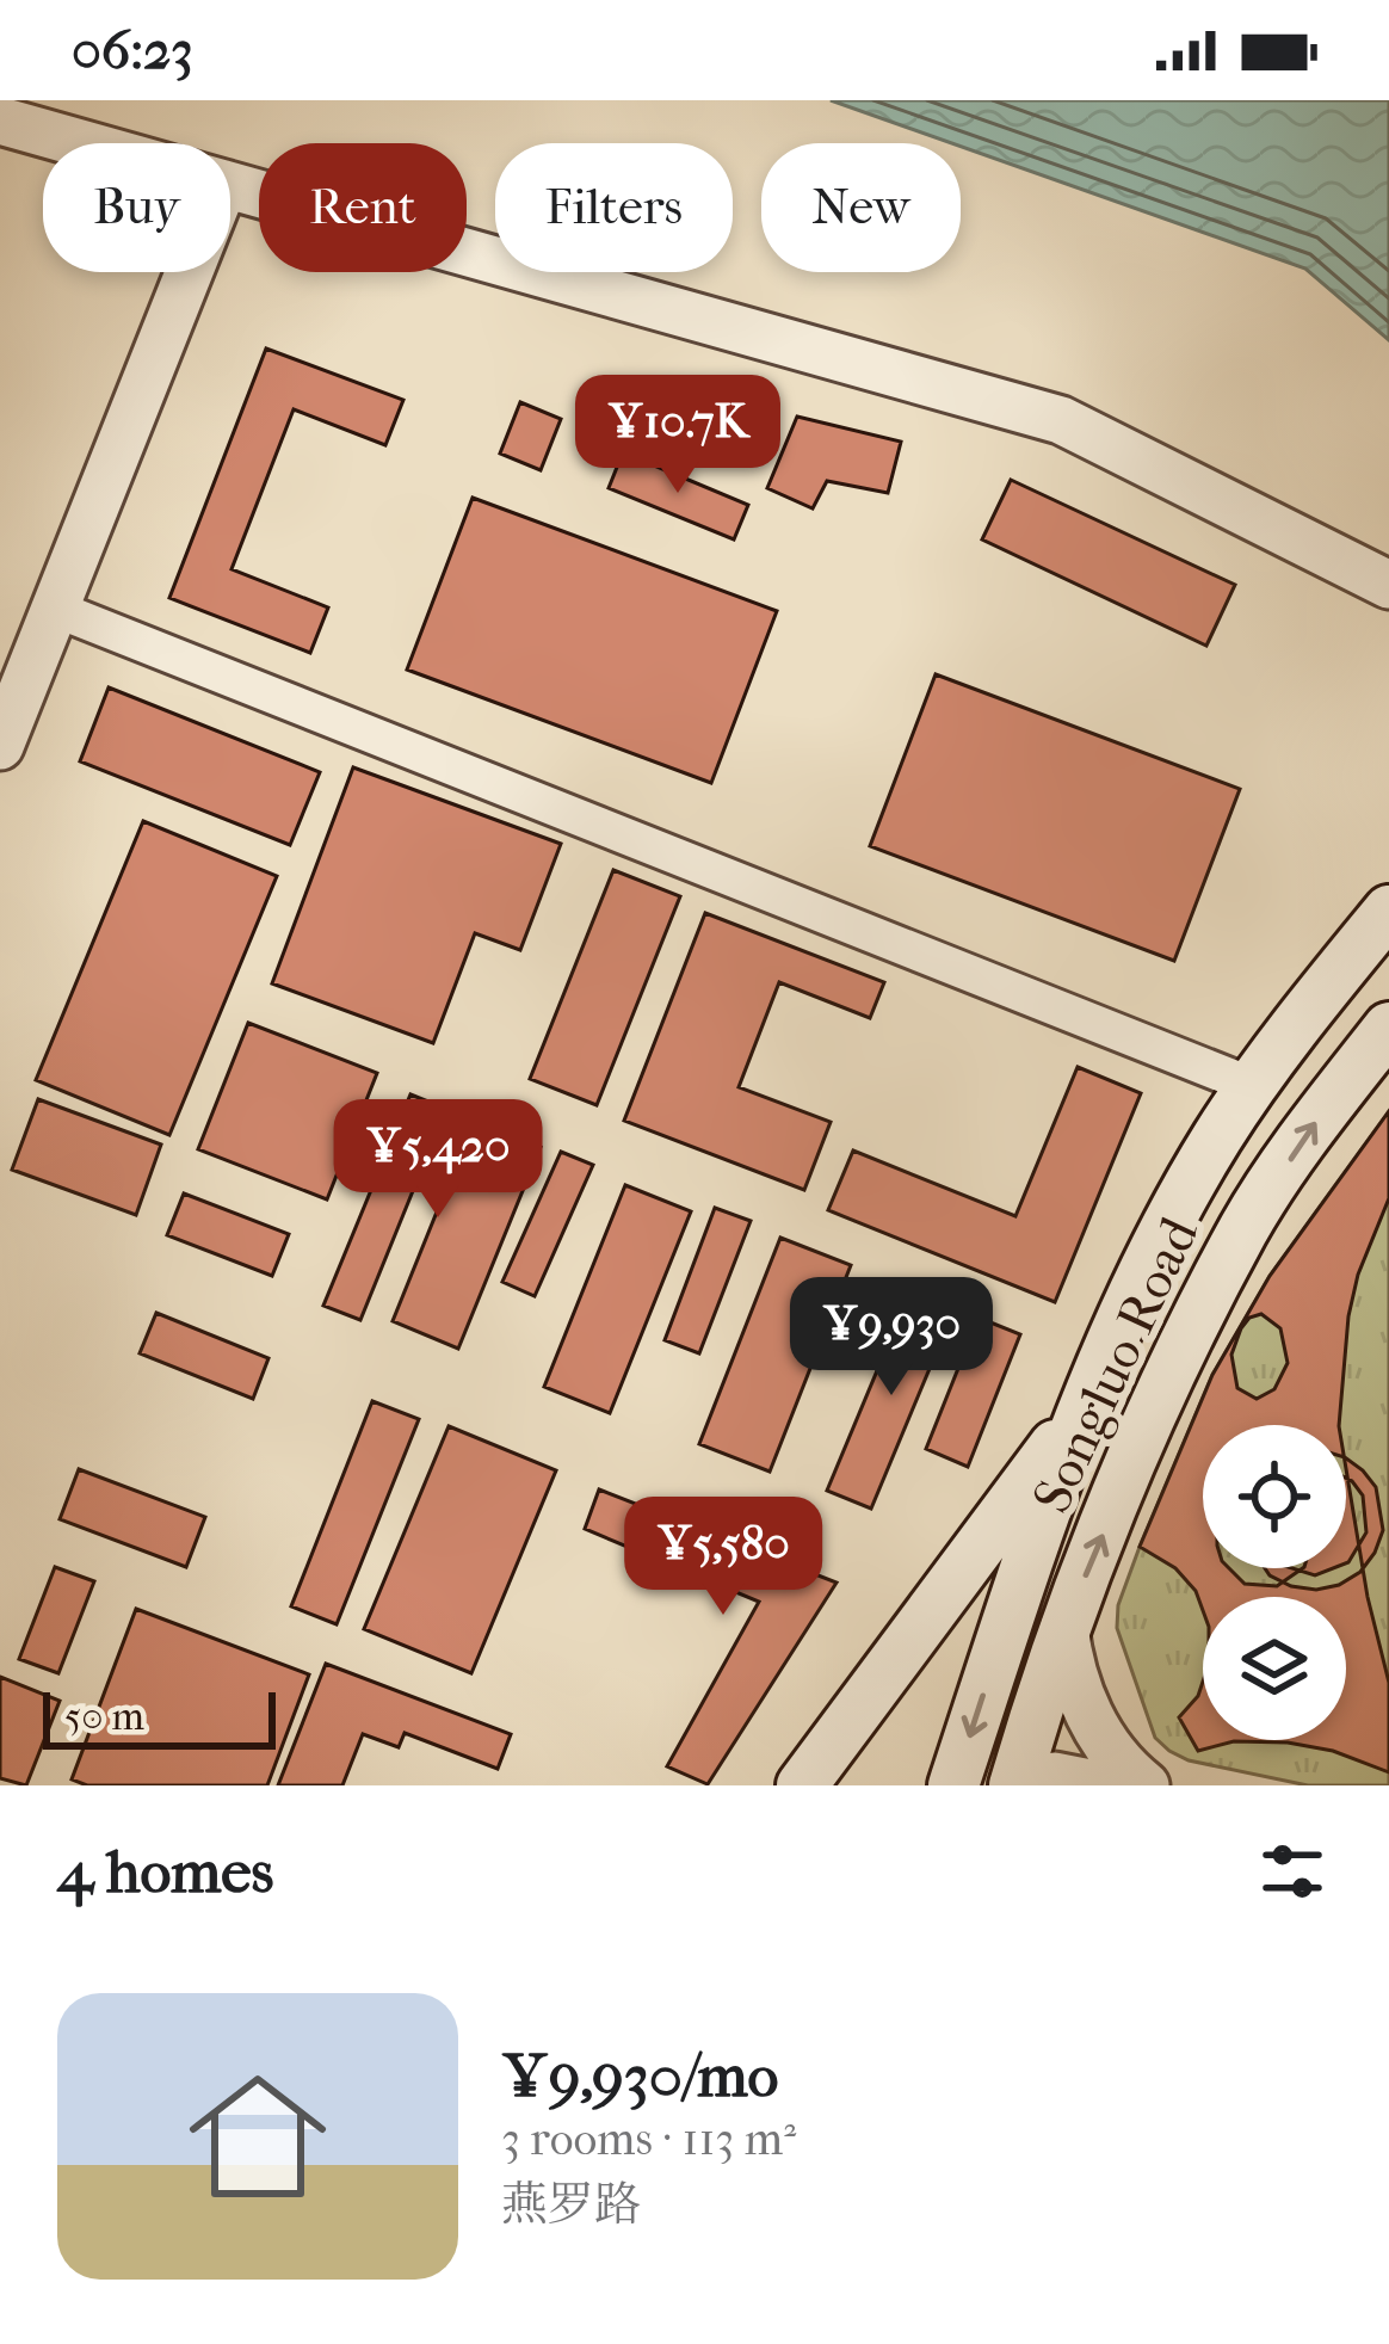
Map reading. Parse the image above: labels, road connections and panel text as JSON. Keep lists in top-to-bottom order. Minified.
{"streets":{"main road":["Songluo Road"]},"scale_bar":"50 m","page":{"status":"06:23","chip":["Buy","Rent","Filters","New"],"price":["¥10.7K","¥5,420","¥9,930","¥5,580"],"scale":"50 m","heading":"4 homes","list":[{"name":"¥9,930/mo","note":"3 rooms · 113 m² · 燕罗路"}]}}
